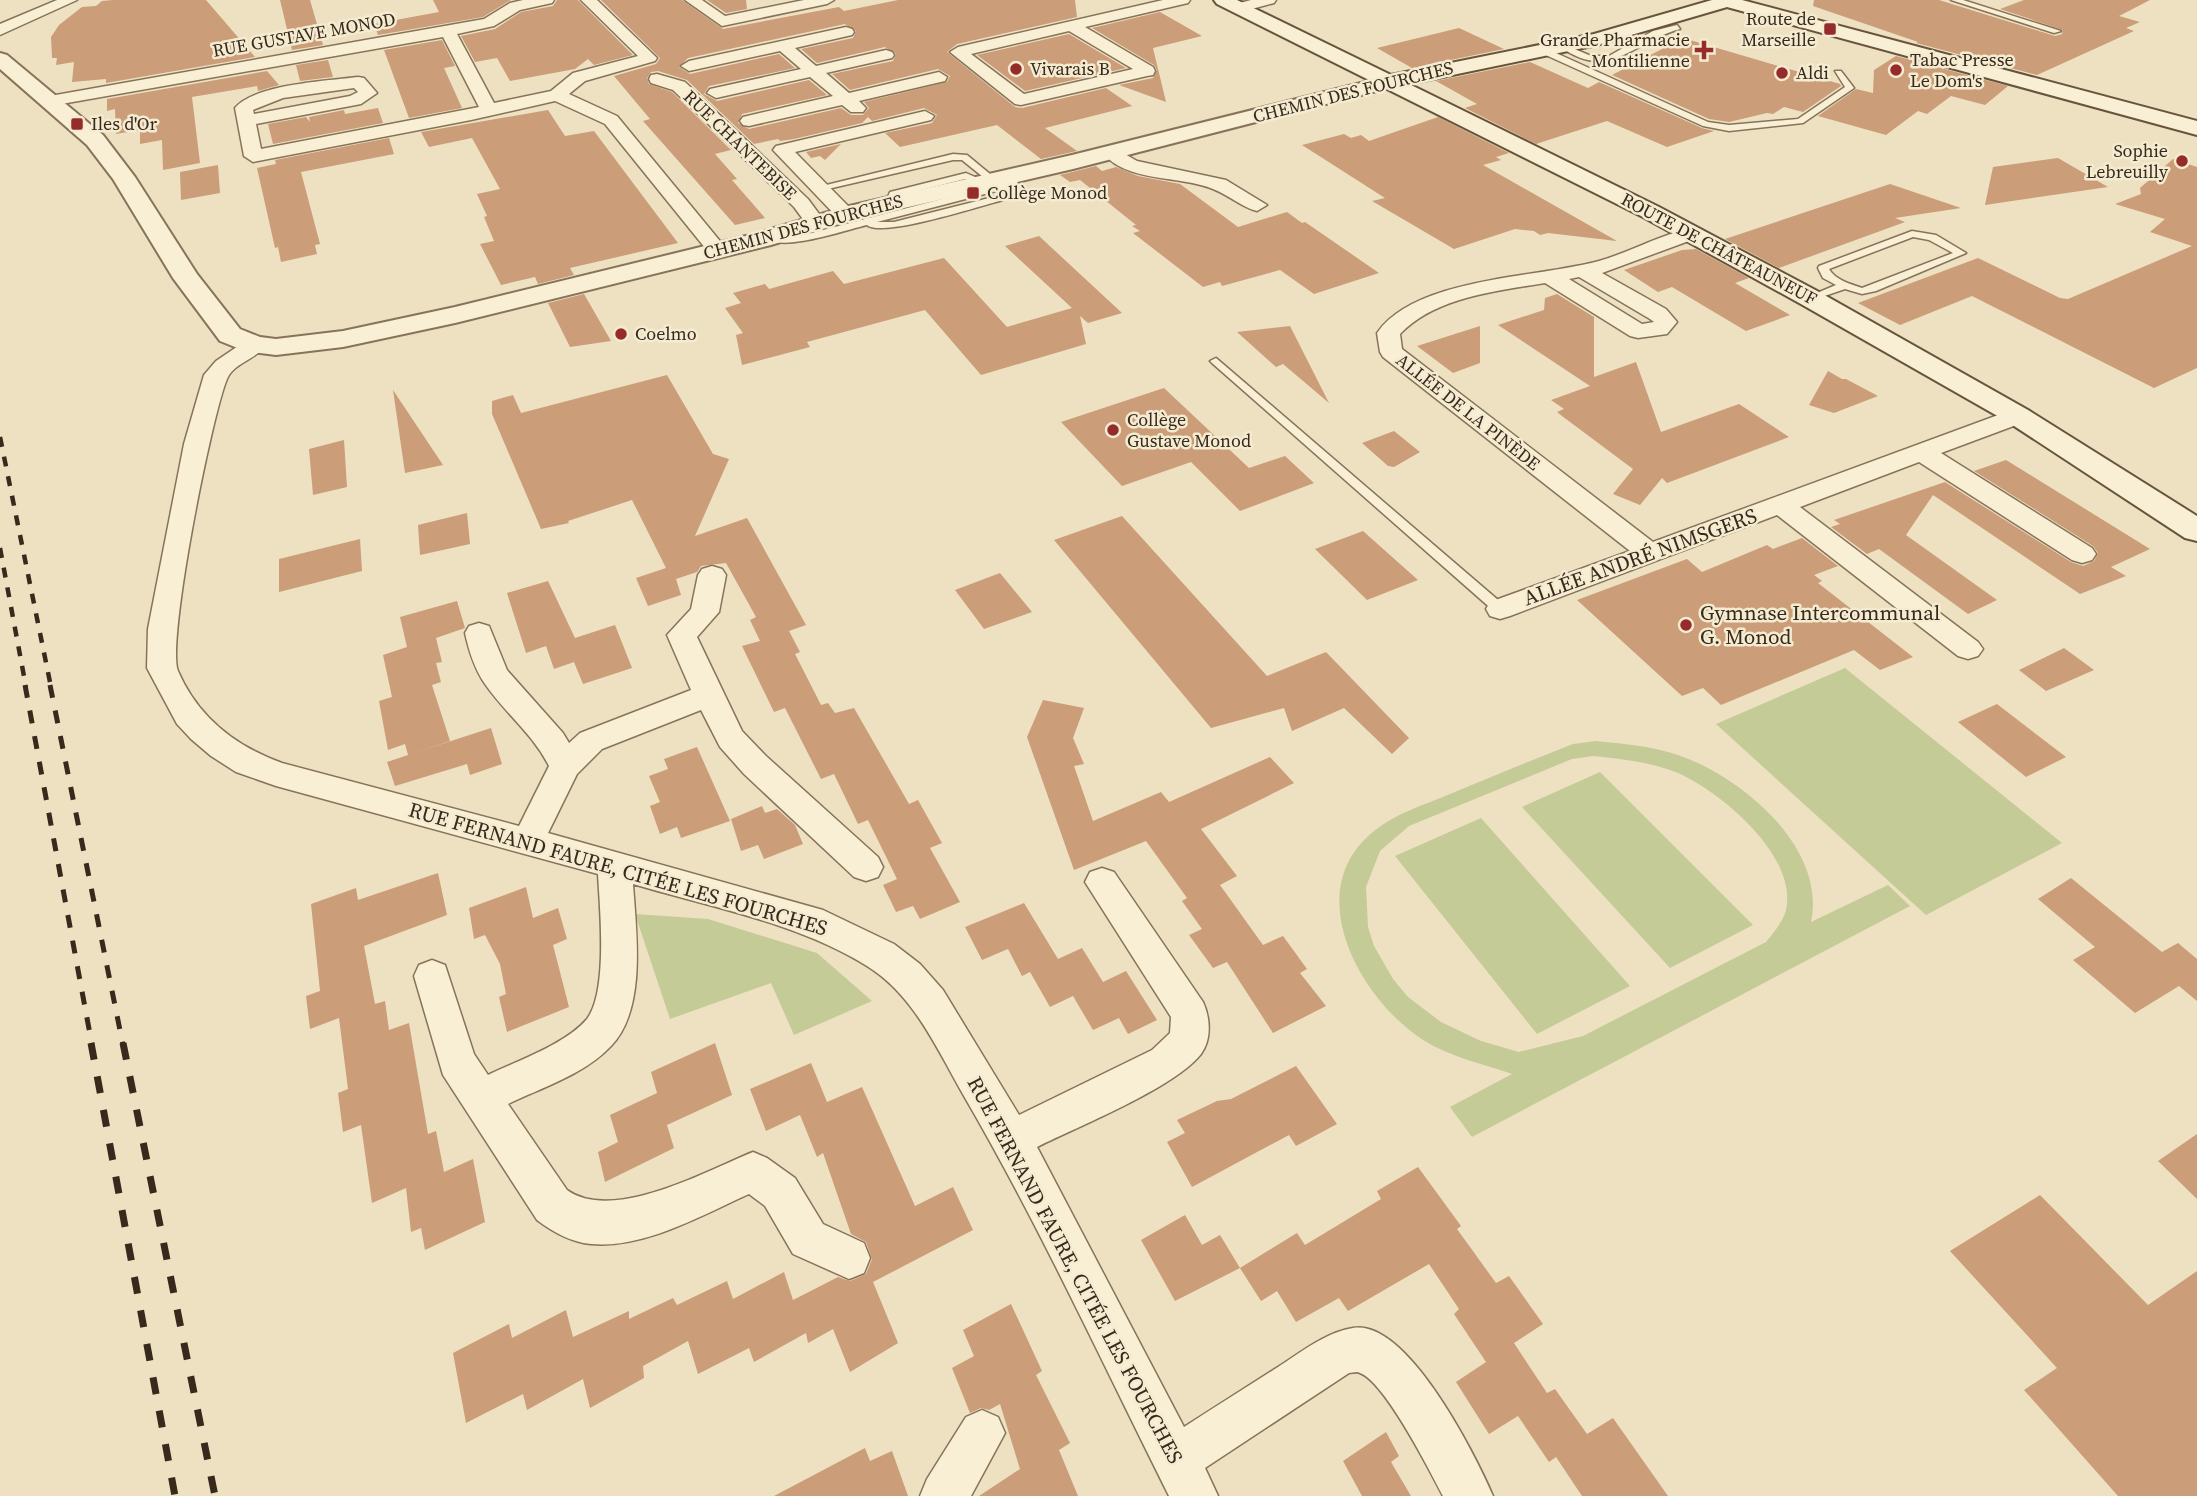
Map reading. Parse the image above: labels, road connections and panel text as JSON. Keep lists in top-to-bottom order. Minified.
{"streets":{"main road":["CHEMIN DES FOURCHES","ROUTE DE CHÂTEAUNEUF"],"street":["RUE GUSTAVE MONOD","RUE CHANTEBISE","ALLÉE DE LA PINÈDE","ALLÉE ANDRÉ NIMSGERS","RUE FERNAND FAURE, CITÉE LES FOURCHES"]},"crossings":[["RUE GUSTAVE MONOD","CHEMIN DES FOURCHES"],["CHEMIN DES FOURCHES","RUE CHANTEBISE"],["CHEMIN DES FOURCHES","ROUTE DE CHÂTEAUNEUF"],["CHEMIN DES FOURCHES","RUE FERNAND FAURE, CITÉE LES FOURCHES"],["ROUTE DE CHÂTEAUNEUF","ALLÉE DE LA PINÈDE"],["ROUTE DE CHÂTEAUNEUF","ALLÉE ANDRÉ NIMSGERS"],["ALLÉE DE LA PINÈDE","ALLÉE ANDRÉ NIMSGERS"]],"places":{"transit":["Route de Marseille","Iles d'Or","Collège Monod"],"health":["Grande Pharmacie Montilienne"],"other":["Vivarais B","Tabac Presse Le Dom's","Aldi","Sophie Lebreuilly","Coelmo","Collège Gustave Monod","Gymnase Intercommunal G. Monod"]}}
